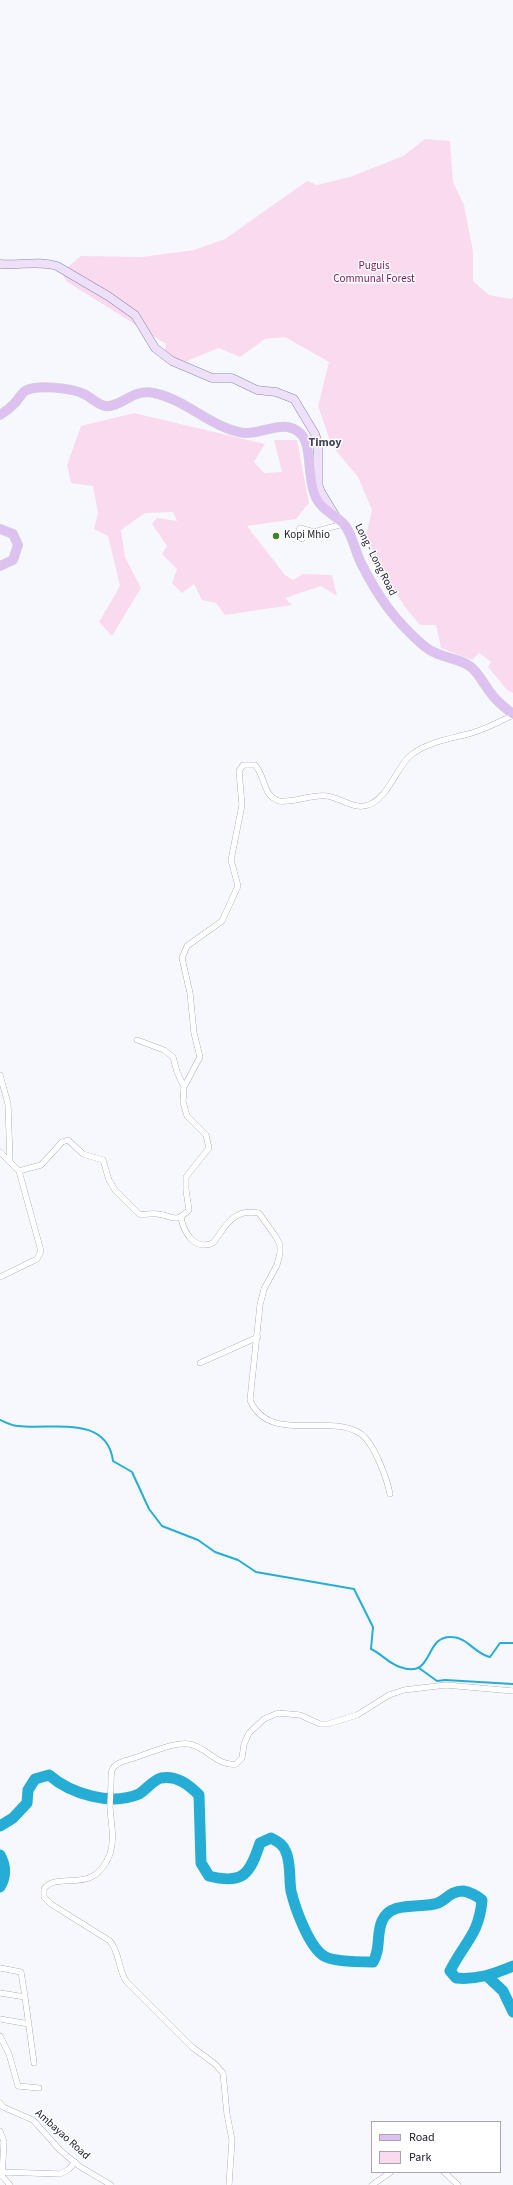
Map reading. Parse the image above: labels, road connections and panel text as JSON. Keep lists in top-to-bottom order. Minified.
{"streets":{"main road":["Long - Long Road"],"street":["Ambayao Road"]},"districts":["Timoy"],"parks":["Puguis Communal Forest"],"places":["Kopi Mhio"],"legend":["Road","Park"]}
